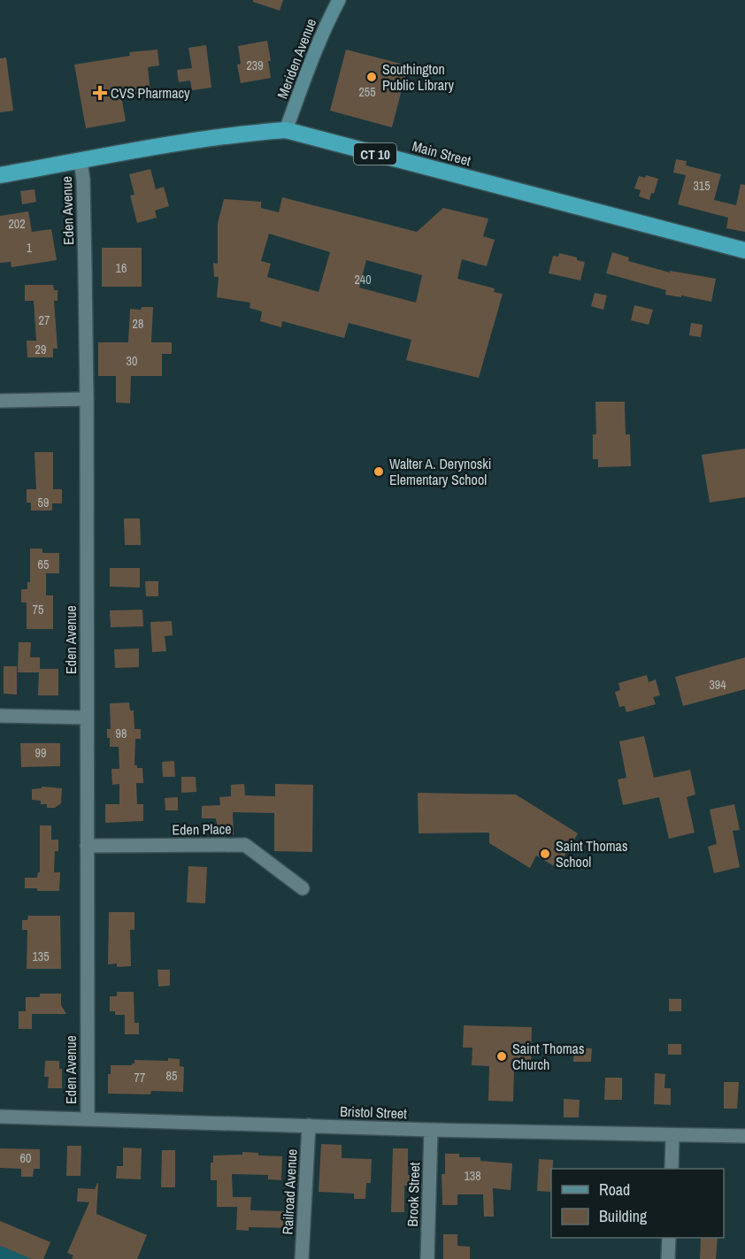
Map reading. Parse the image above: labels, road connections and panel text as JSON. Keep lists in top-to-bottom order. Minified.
{"streets":{"highway":["Main Street","CT 10"],"main road":["Meriden Avenue"],"street":["Eden Avenue","Eden Place","Bristol Street","Railroad Avenue","Brook Street"]},"crossings":[["Meriden Avenue","Main Street"],["Main Street","Eden Avenue"],["Eden Avenue","Eden Place"],["Eden Avenue","Bristol Street"],["Bristol Street","Railroad Avenue"],["Bristol Street","Brook Street"]],"places":{"other":["Southington Public Library","Walter A. Derynoski Elementary School","Saint Thomas School","Saint Thomas Church"],"health":["CVS Pharmacy"]},"house_numbers":["239","255","315","202","1","16","240","27","28","29","30","59","65","75","394","98","99","135","85","77","60","138"],"legend":["Road","Building"]}
